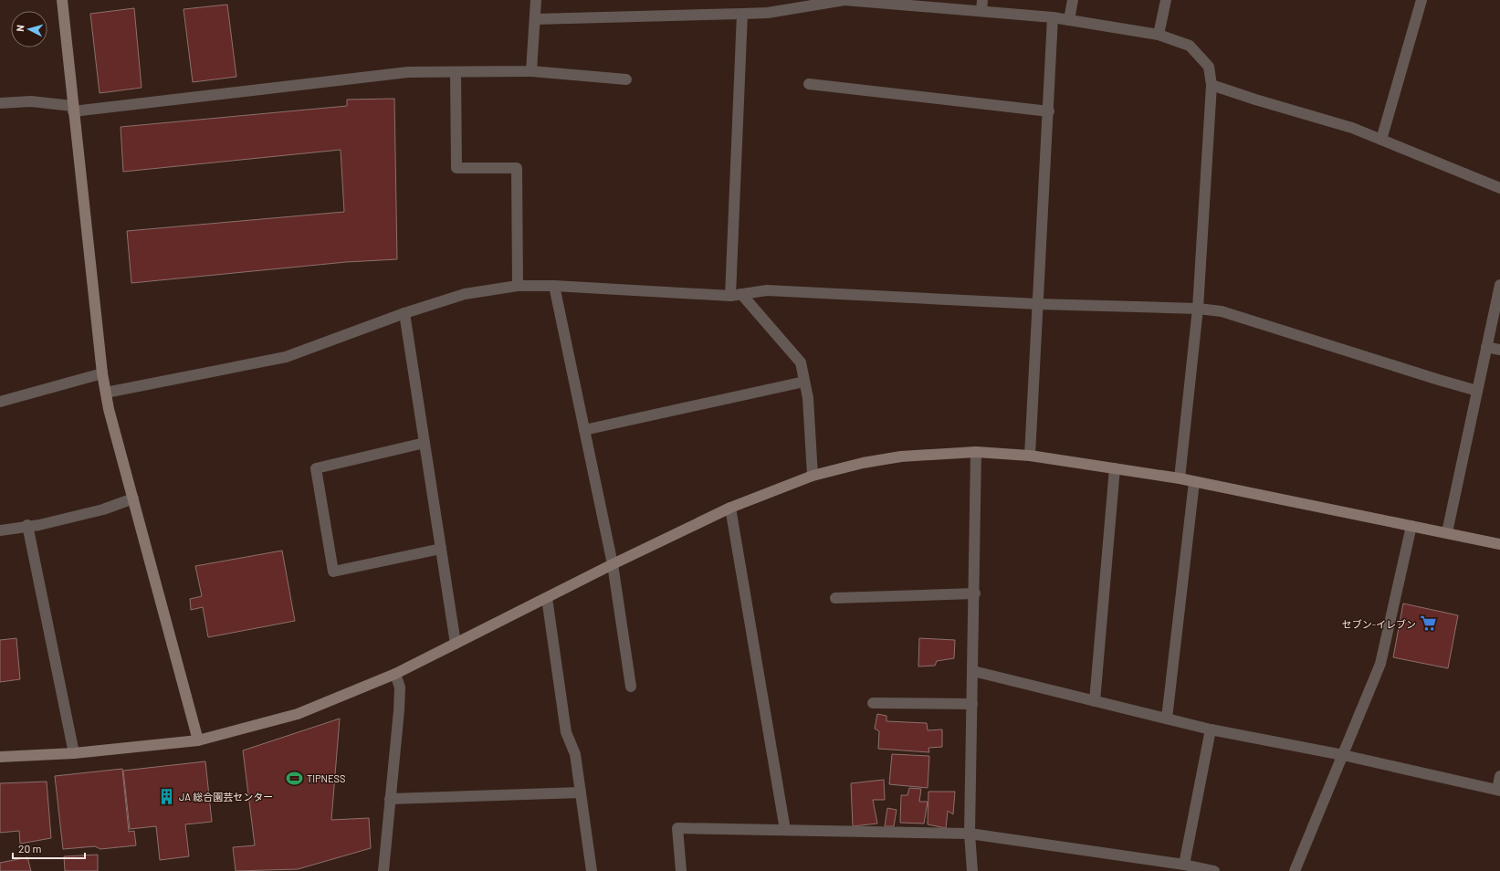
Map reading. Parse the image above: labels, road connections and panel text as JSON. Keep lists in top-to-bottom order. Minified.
{"places":{"supermarket":["セブン-イレブン"],"sports":["TIPNESS"],"building":["JA 総合園芸センター"]},"scale_bar":"20 m","north":"left"}
